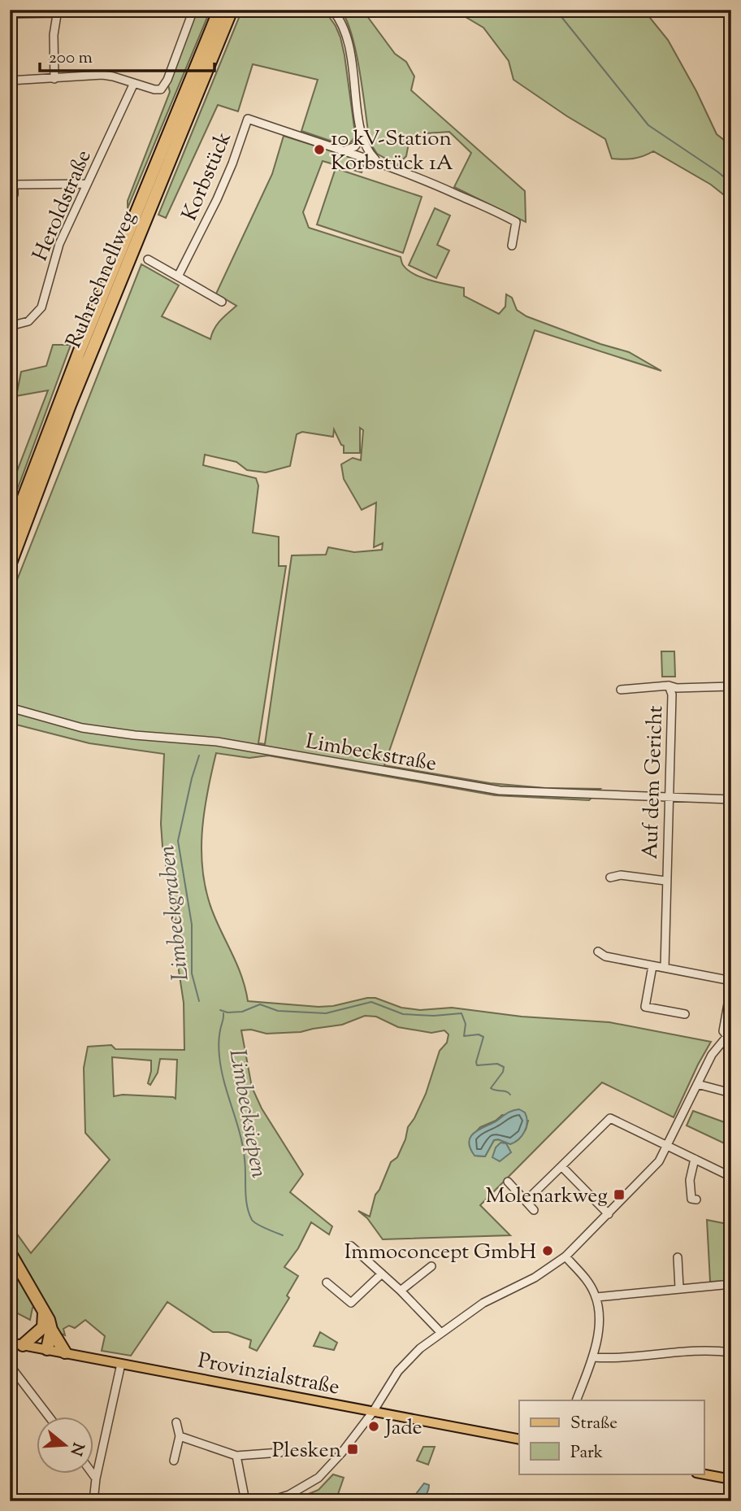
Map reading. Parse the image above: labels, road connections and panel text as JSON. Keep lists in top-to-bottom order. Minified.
{"streets":{"highway":["Ruhrschnellweg"],"main road":["Provinzialstraße"],"street":["Korbstück","Heroldstraße","Limbeckstraße","Auf dem Gericht"]},"crossings":[["Limbeckstraße","Auf dem Gericht"]],"water":["Limbeckgraben","Limbecksiepen"],"places":{"other":["10 kV-Station Korbstück 1A","Immoconcept GmbH","Jade"],"transit":["Molenarkweg","Plesken"]},"legend":["Straße","Park"],"scale_bar":"200 m","north":"right"}
